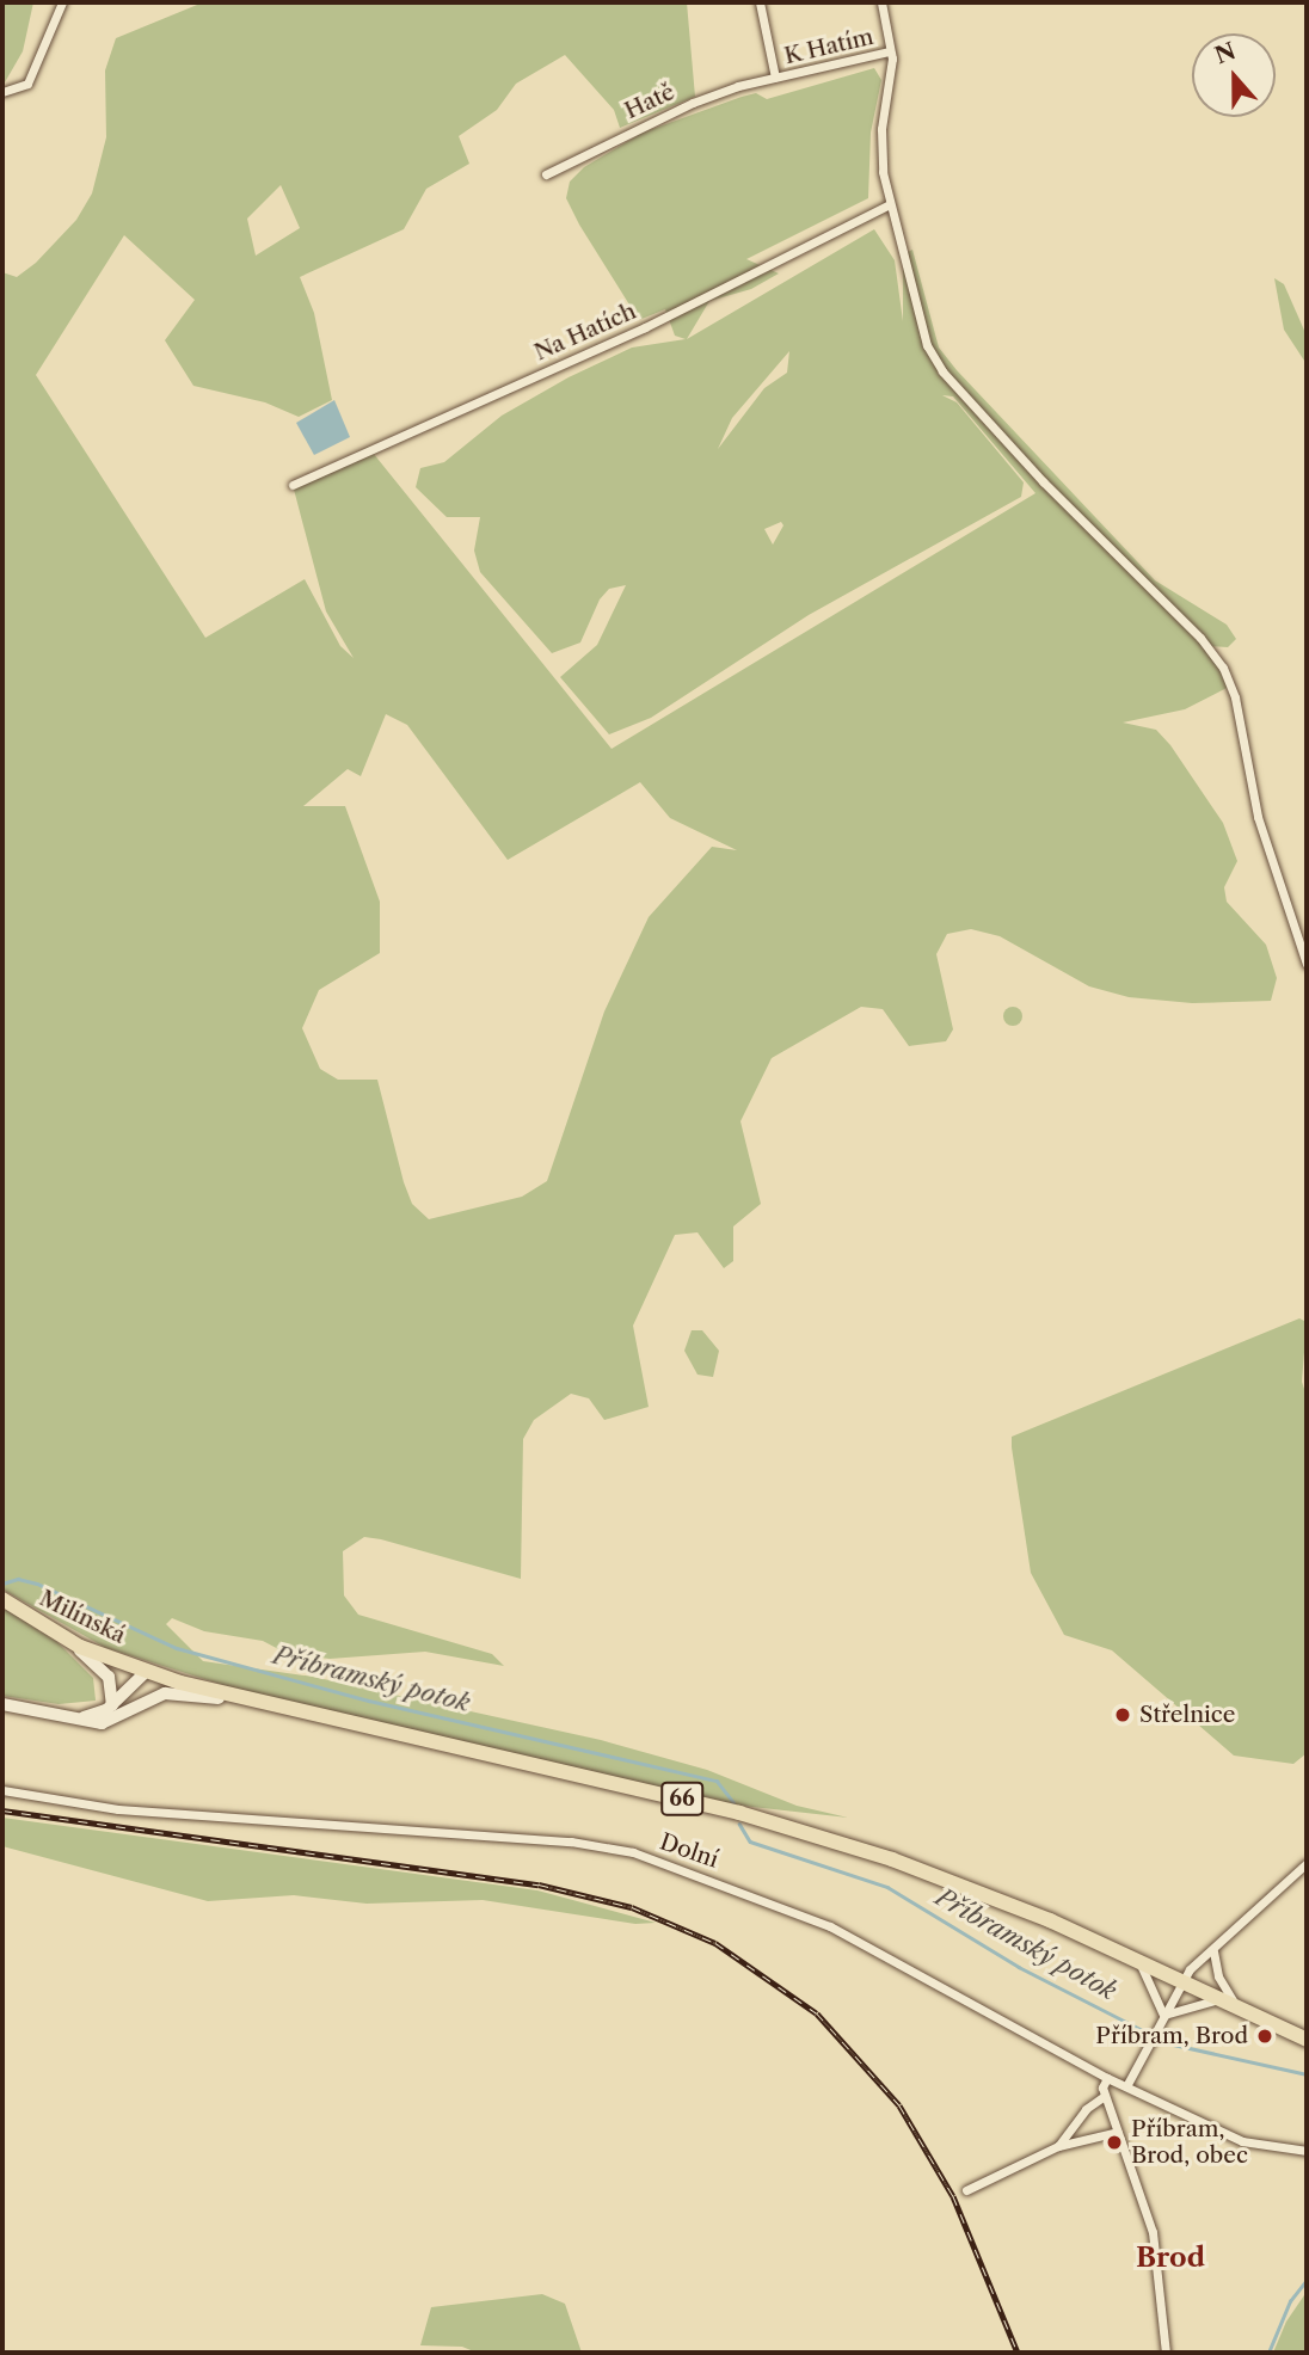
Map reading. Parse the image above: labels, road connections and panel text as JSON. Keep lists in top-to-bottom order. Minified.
{"streets":{"main road":["Milínská","66"],"street":["K Hatím","Hatě","Na Hatích","Dolní"]},"crossings":[["K Hatím","Hatě"],["Milínská","66"]],"districts":["Brod"],"water":["Příbramský potok"],"places":["Střelnice","Příbram, Brod","Příbram, Brod, obec"],"north":"top"}
